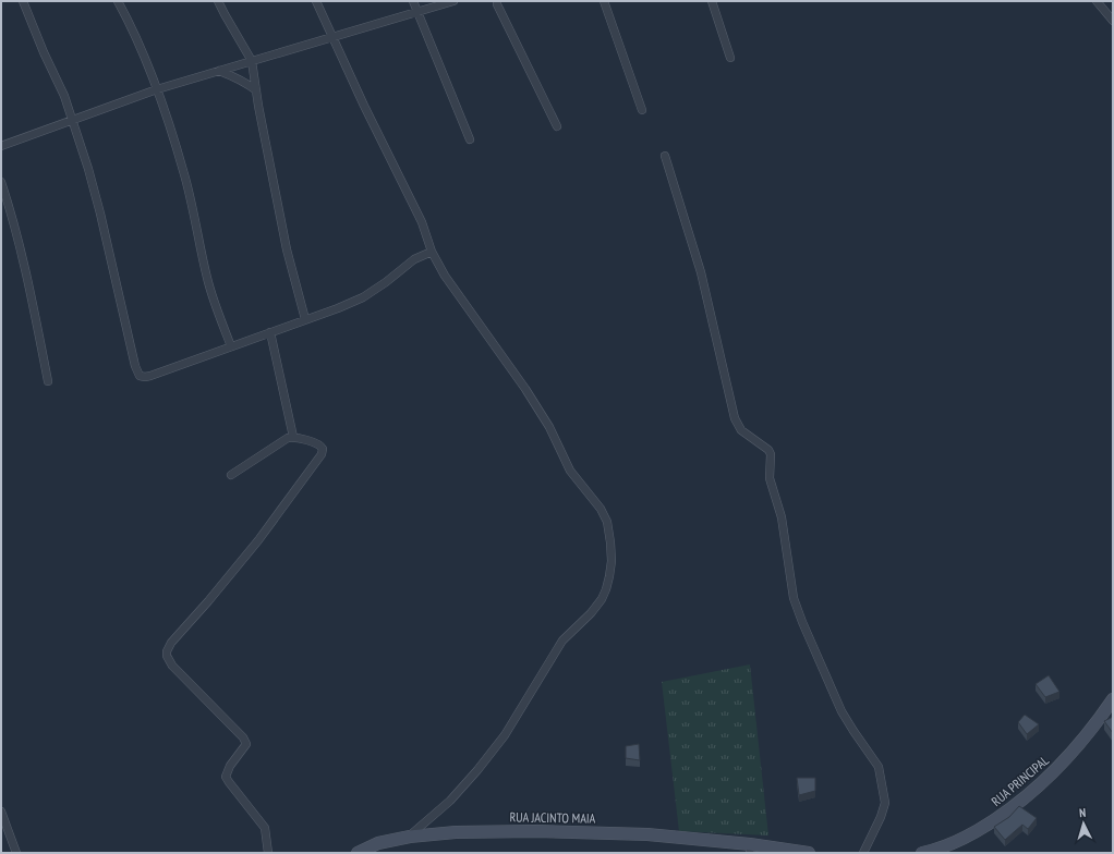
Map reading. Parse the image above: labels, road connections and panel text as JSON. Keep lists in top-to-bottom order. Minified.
{"streets":{"street":["RUA PRINCIPAL","RUA JACINTO MAIA"]},"north":"top"}
